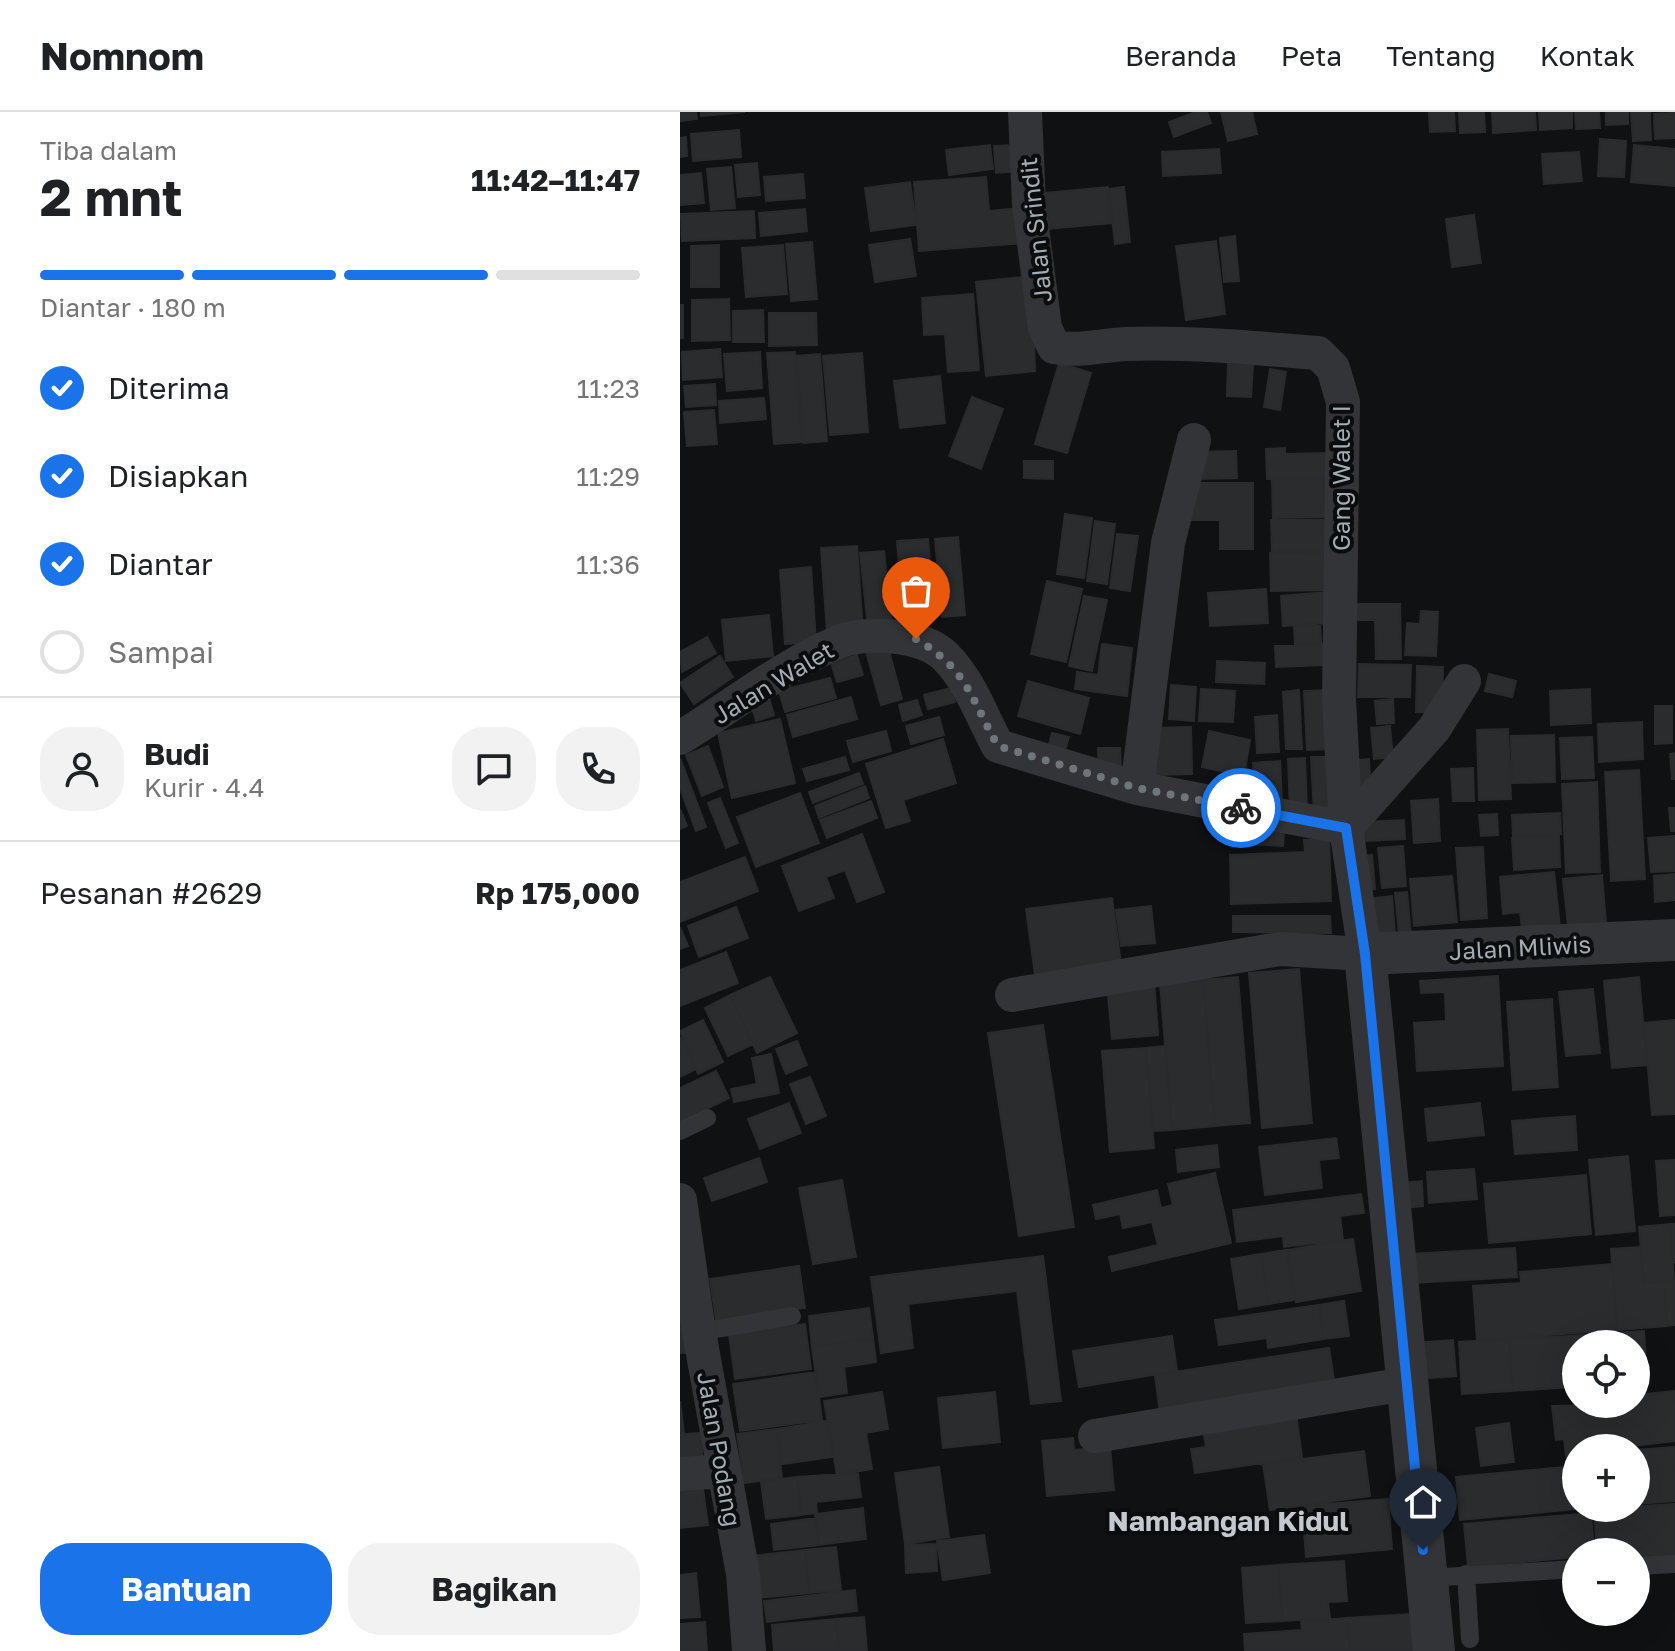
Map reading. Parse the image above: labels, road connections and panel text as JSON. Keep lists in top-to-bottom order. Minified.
{"streets":{"street":["Jalan Srindit","Gang Walet I","Jalan Walet","Jalan Mliwis","Jalan Podang"]},"crossings":[["Jalan Srindit","Gang Walet I"],["Gang Walet I","Jalan Walet"]],"districts":["Nambangan Kidul"],"page":{"header":"Nomnom","nav":["Beranda","Peta","Tentang","Kontak"],"heading":["2 mnt","Tiba dalam","11:42–11:47"],"panel":["Budi","Kurir · 4.4","Pesanan #2629","Rp 175,000"],"bar":"Diantar · 180 m","list":[["Diterima","11:23"],["Disiapkan","11:29"],["Diantar","11:36"],"Sampai"],"map_buttons":["+","−"],"buttons":["Bantuan","Bagikan"]}}
